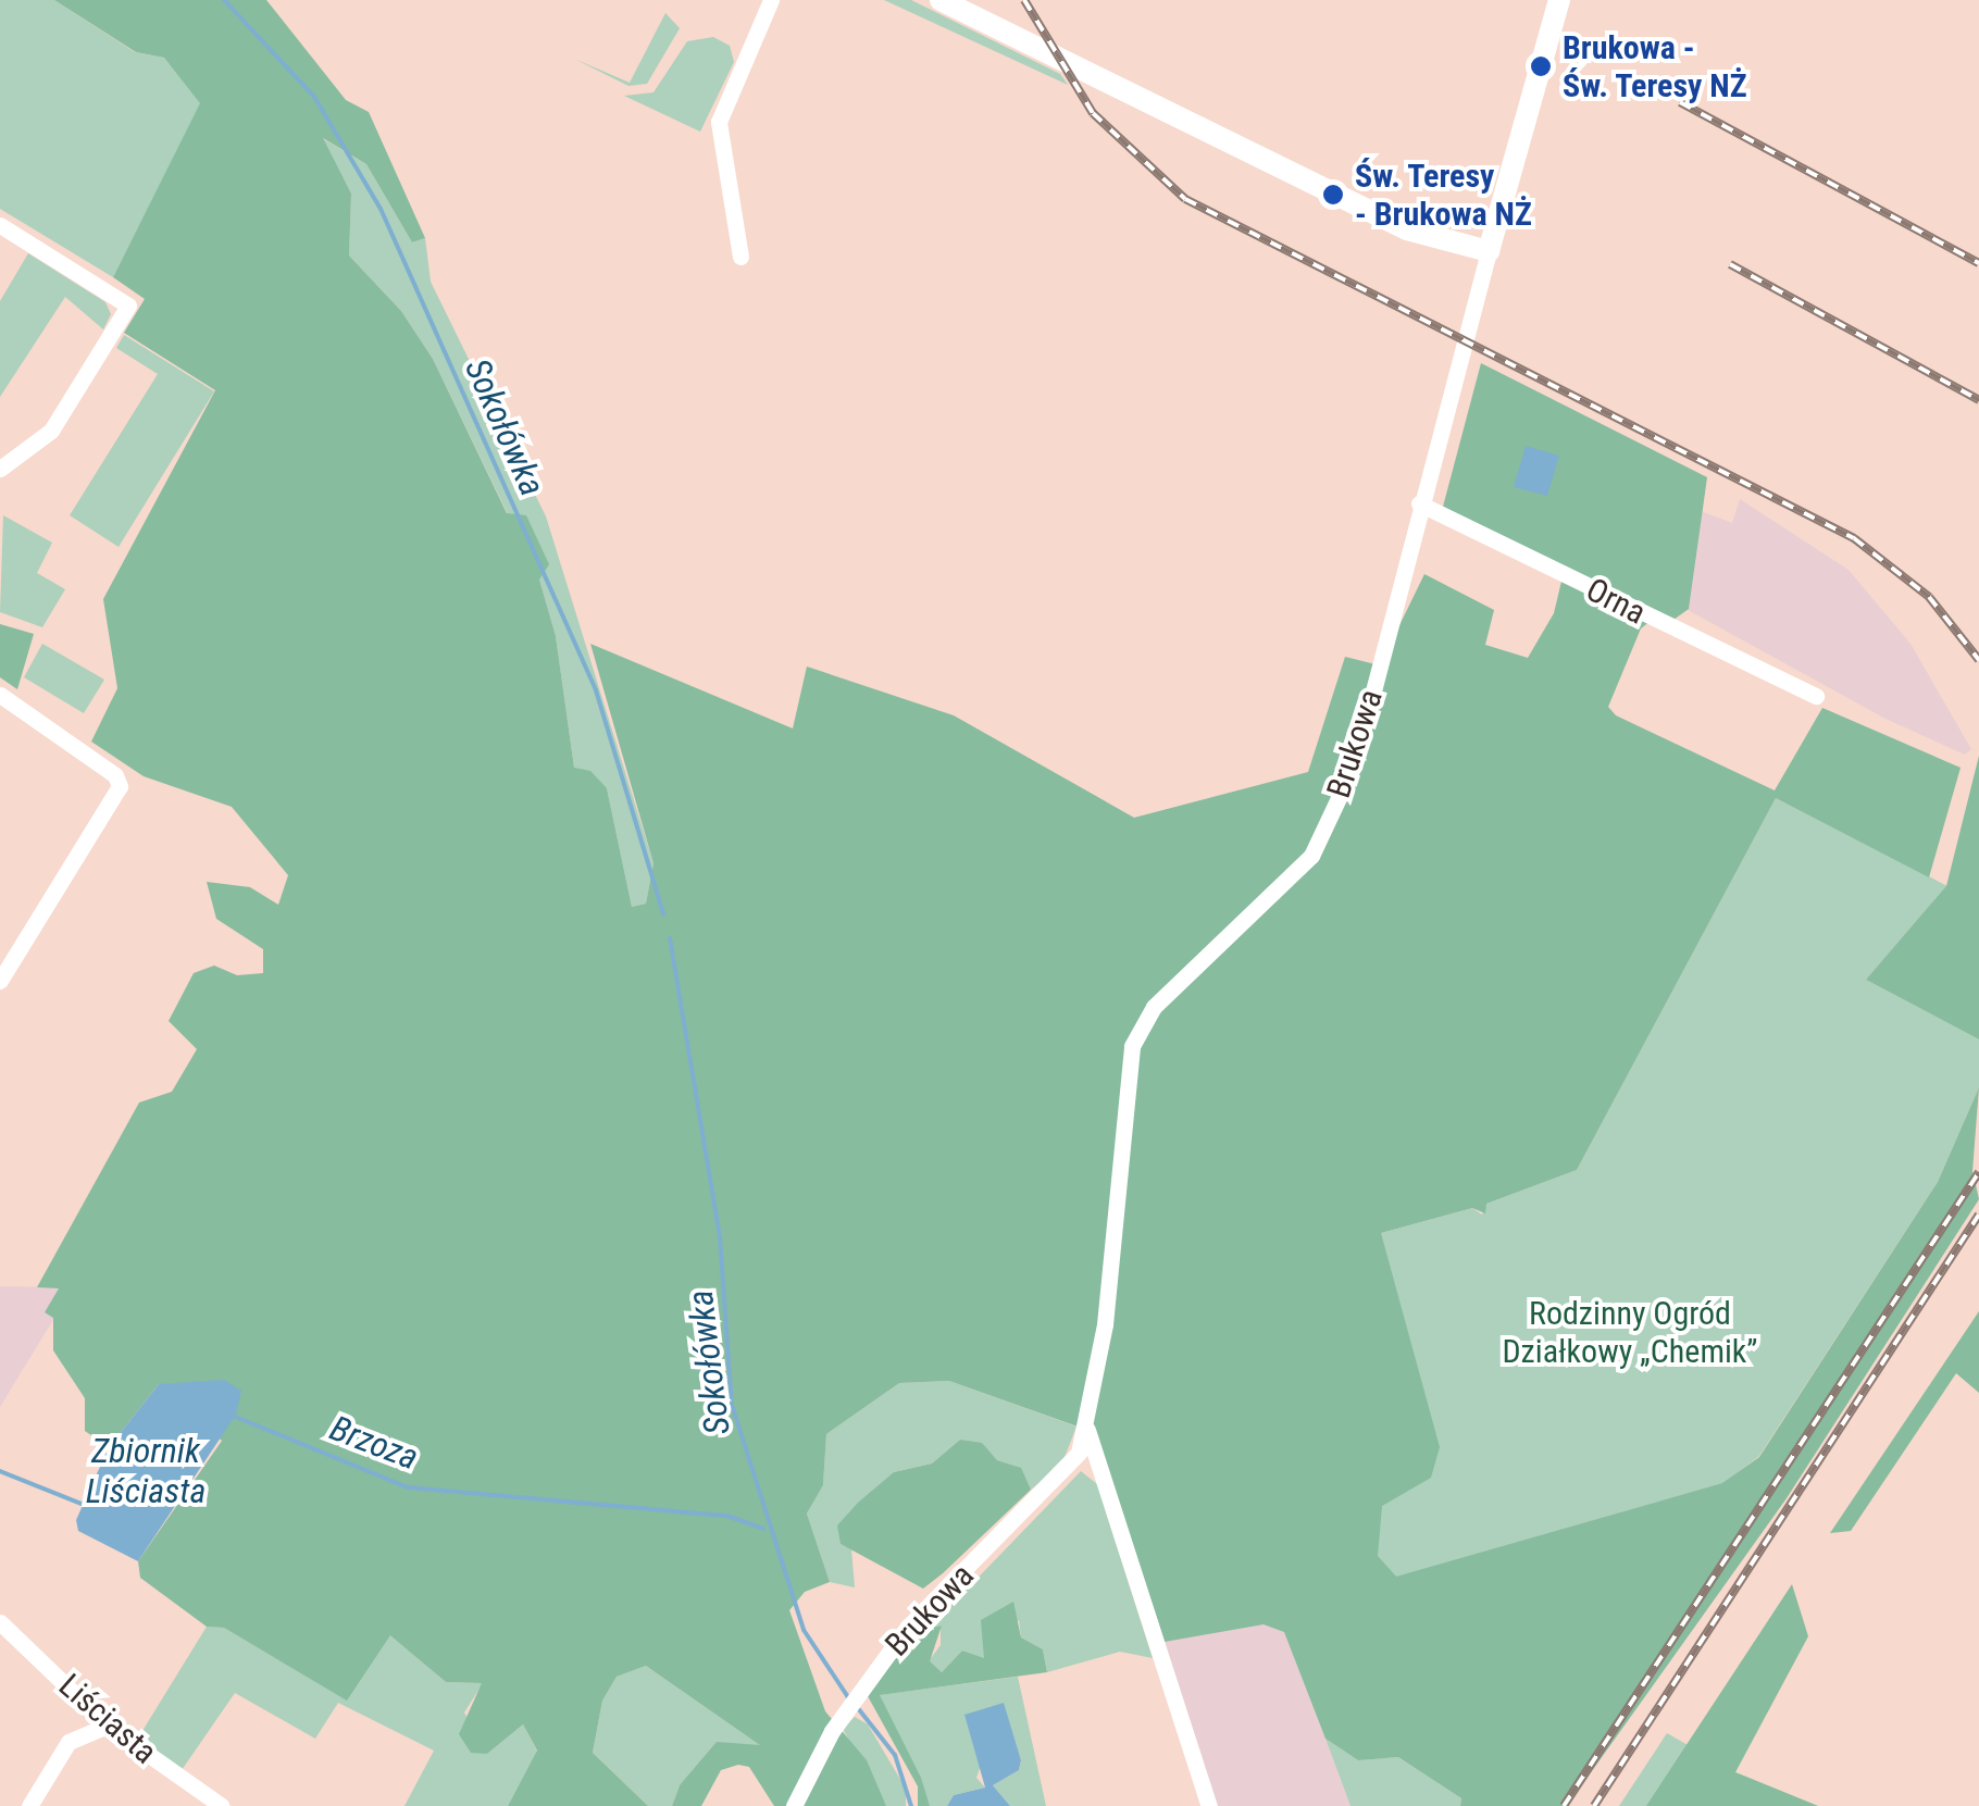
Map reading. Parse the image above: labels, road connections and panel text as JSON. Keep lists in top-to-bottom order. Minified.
{"streets":{"street":["Orna","Brukowa","Liściasta"]},"crossings":[["Orna","Brukowa"]],"water":["Sokołówka","Brzoza","Zbiornik Liściasta"],"parks":["Rodzinny Ogród Działkowy „Chemik”"],"places":["Brukowa - Św. Teresy NŻ","Św. Teresy - Brukowa NŻ"]}
